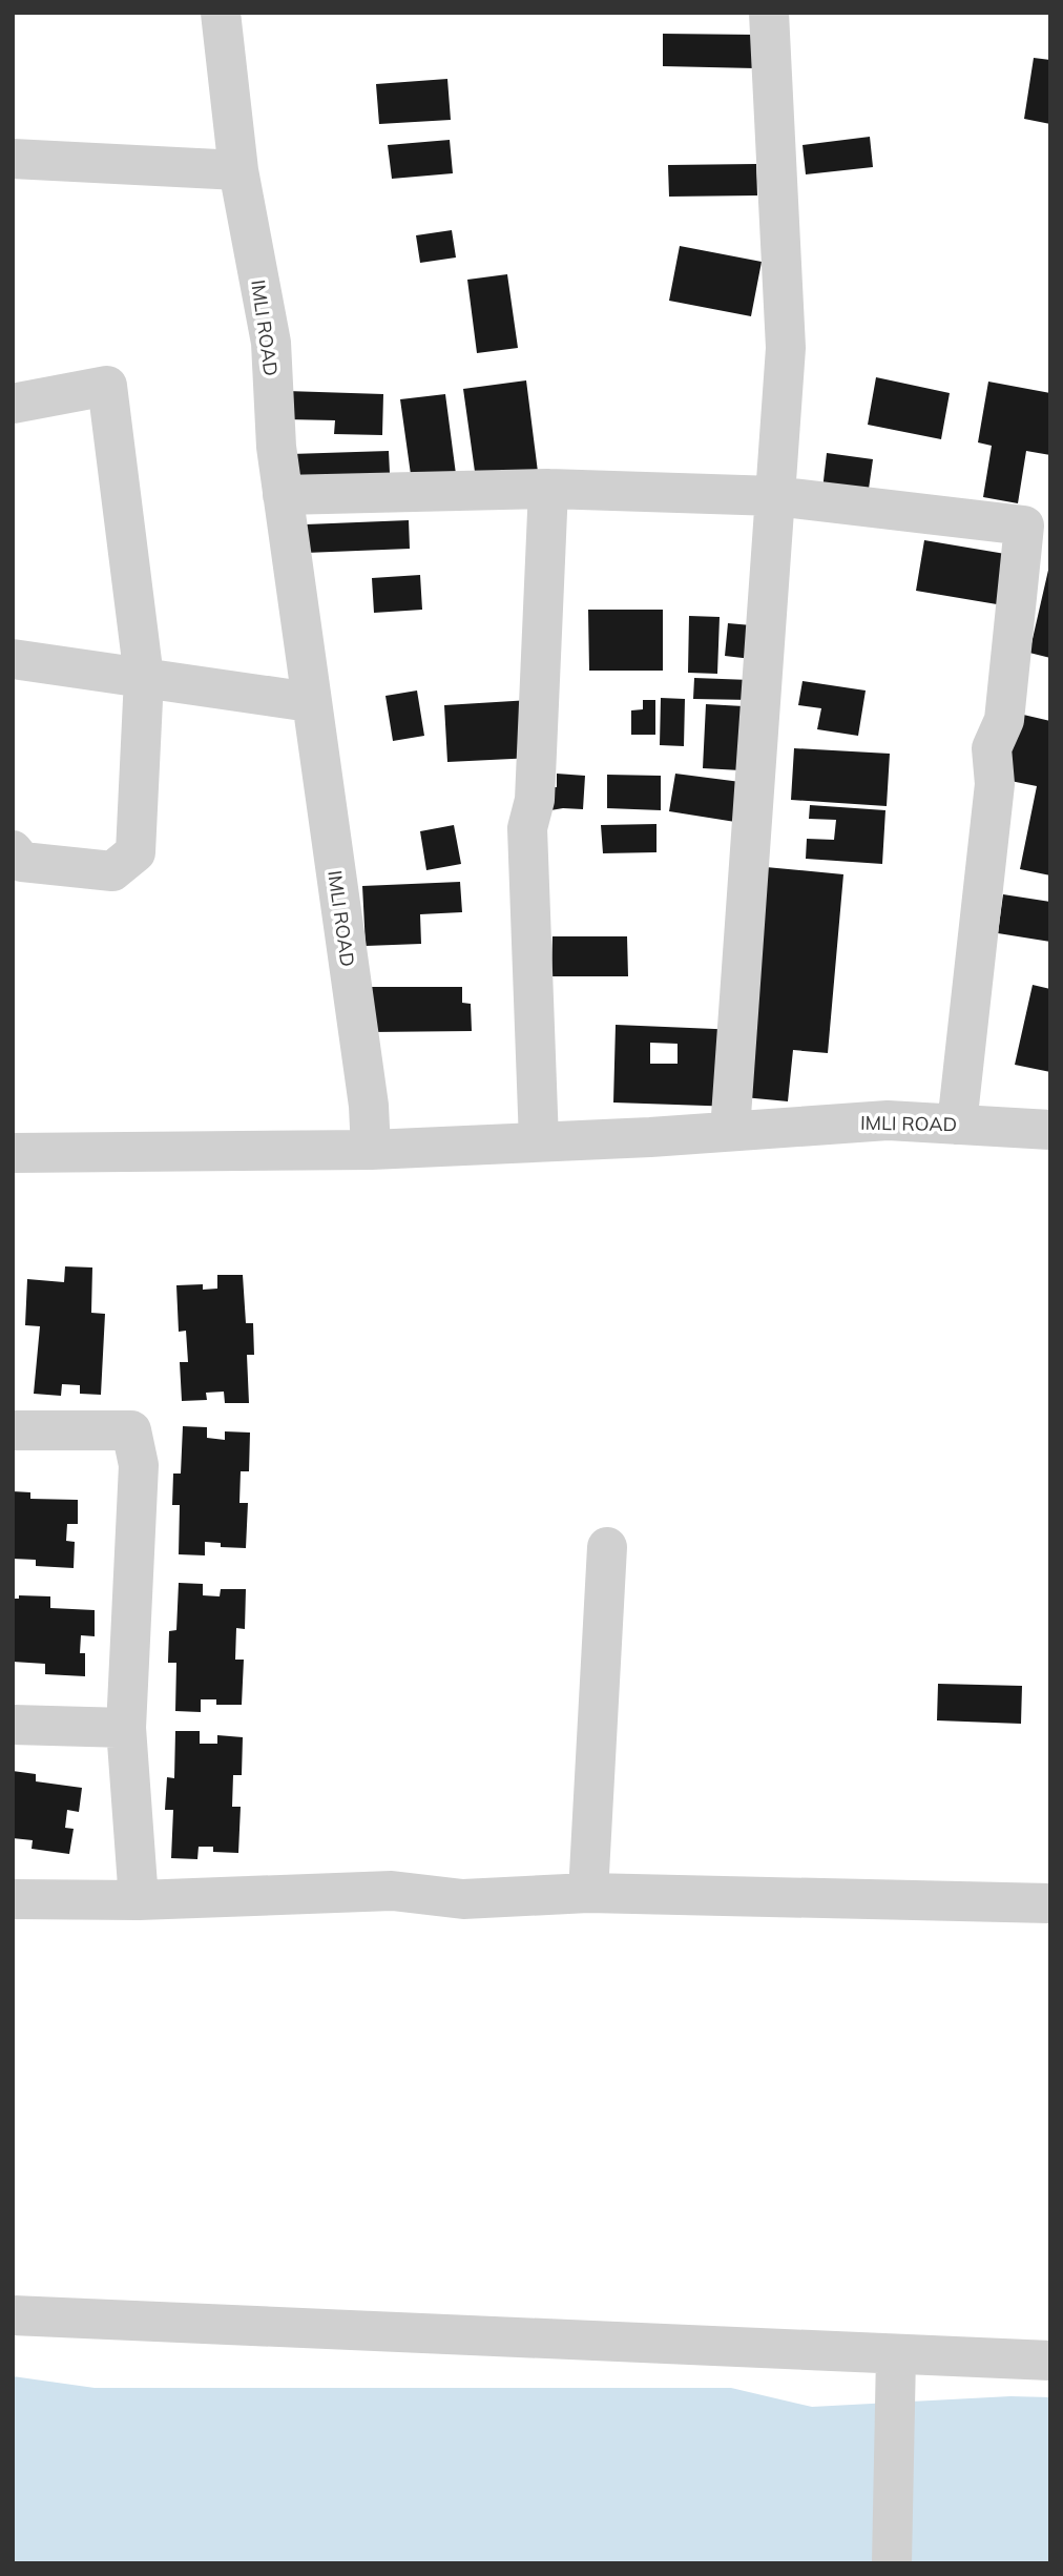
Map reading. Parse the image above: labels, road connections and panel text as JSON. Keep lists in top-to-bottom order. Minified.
{"streets":{"street":["IMLI ROAD"]}}
